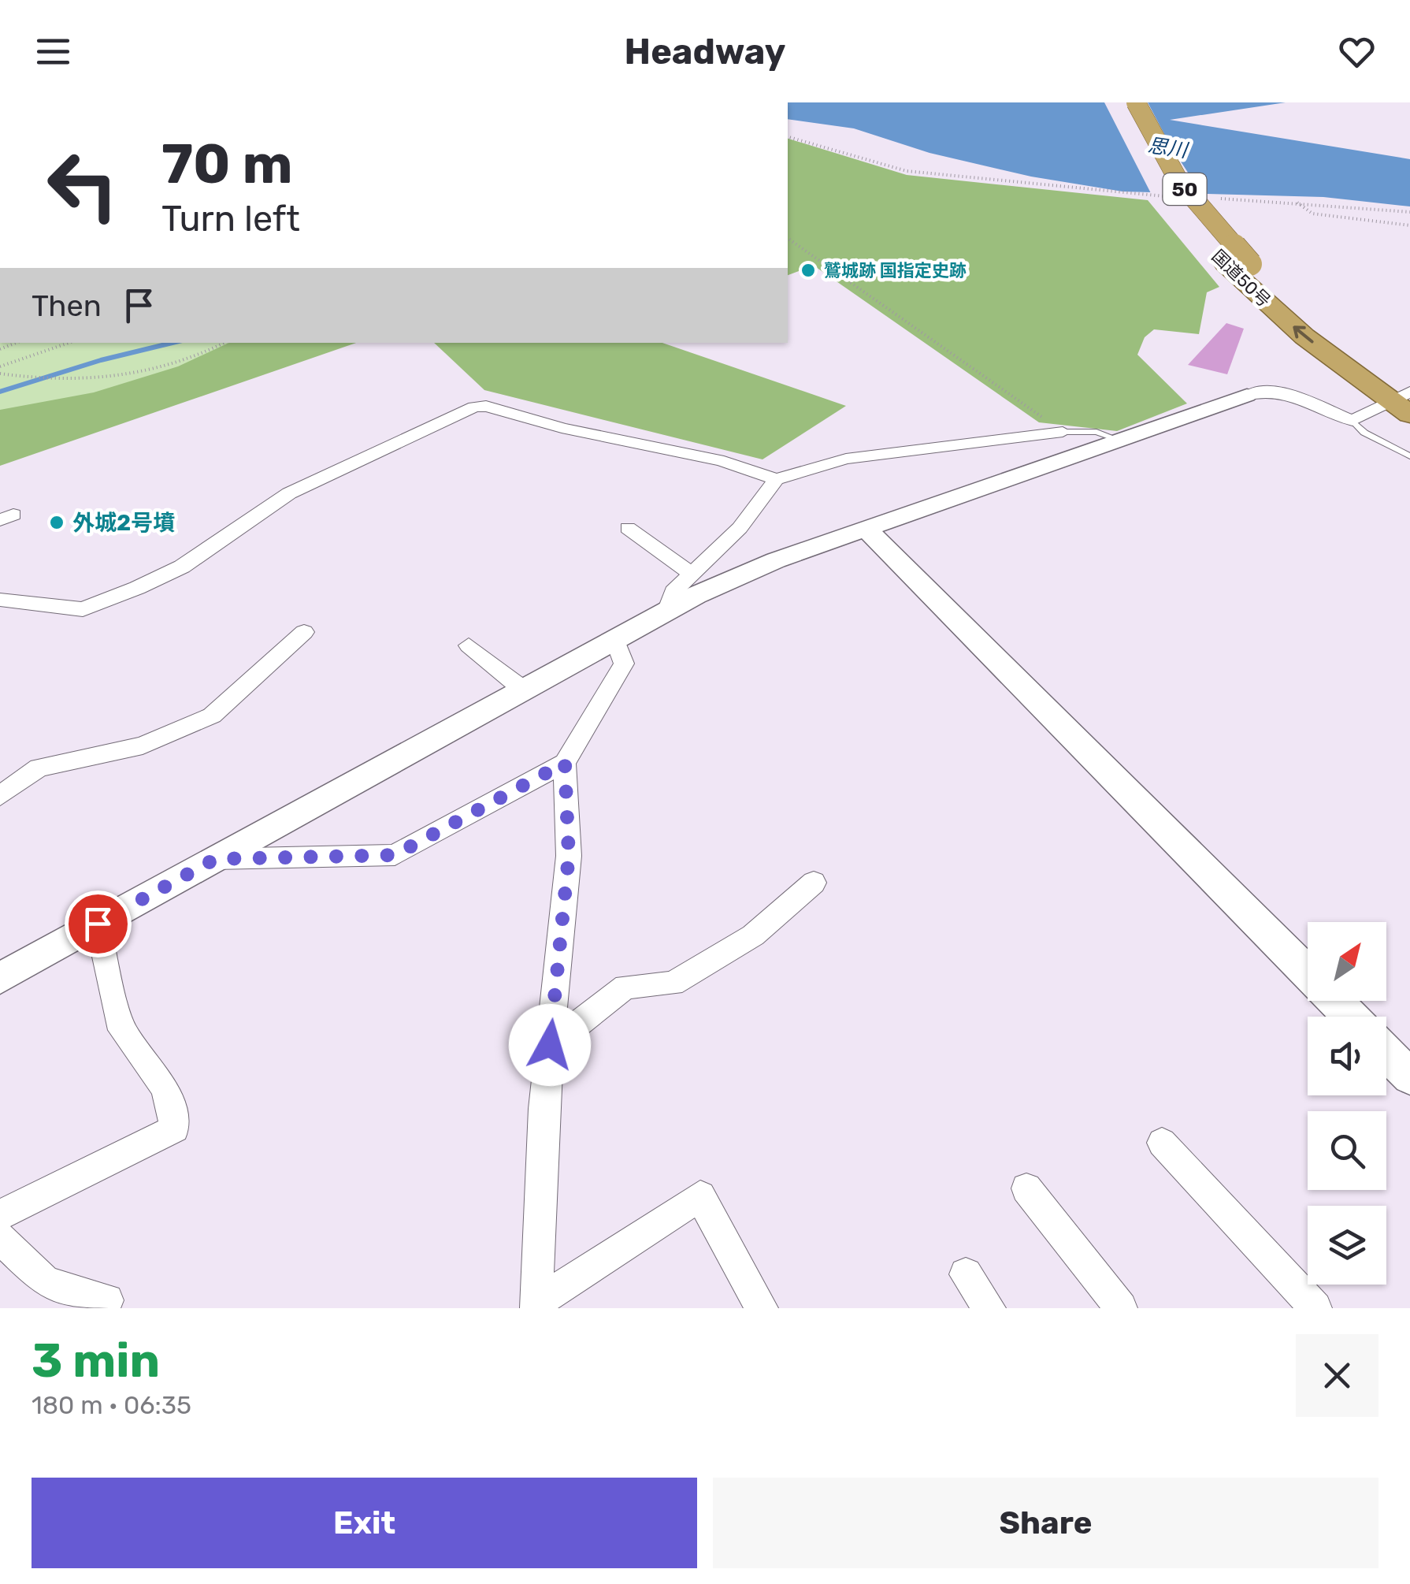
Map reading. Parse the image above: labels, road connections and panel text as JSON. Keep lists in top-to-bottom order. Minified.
{"streets":{"highway":["50","国道50号"]},"water":["思川"],"places":["鷲城跡 国指定史跡","外城2号墳"],"north":"top right","page":{"header":"Headway","turn":["70 m","Turn left"],"then":"Then","heading":["3 min","180 m · 06:35"],"buttons":["Exit","Share"]}}
